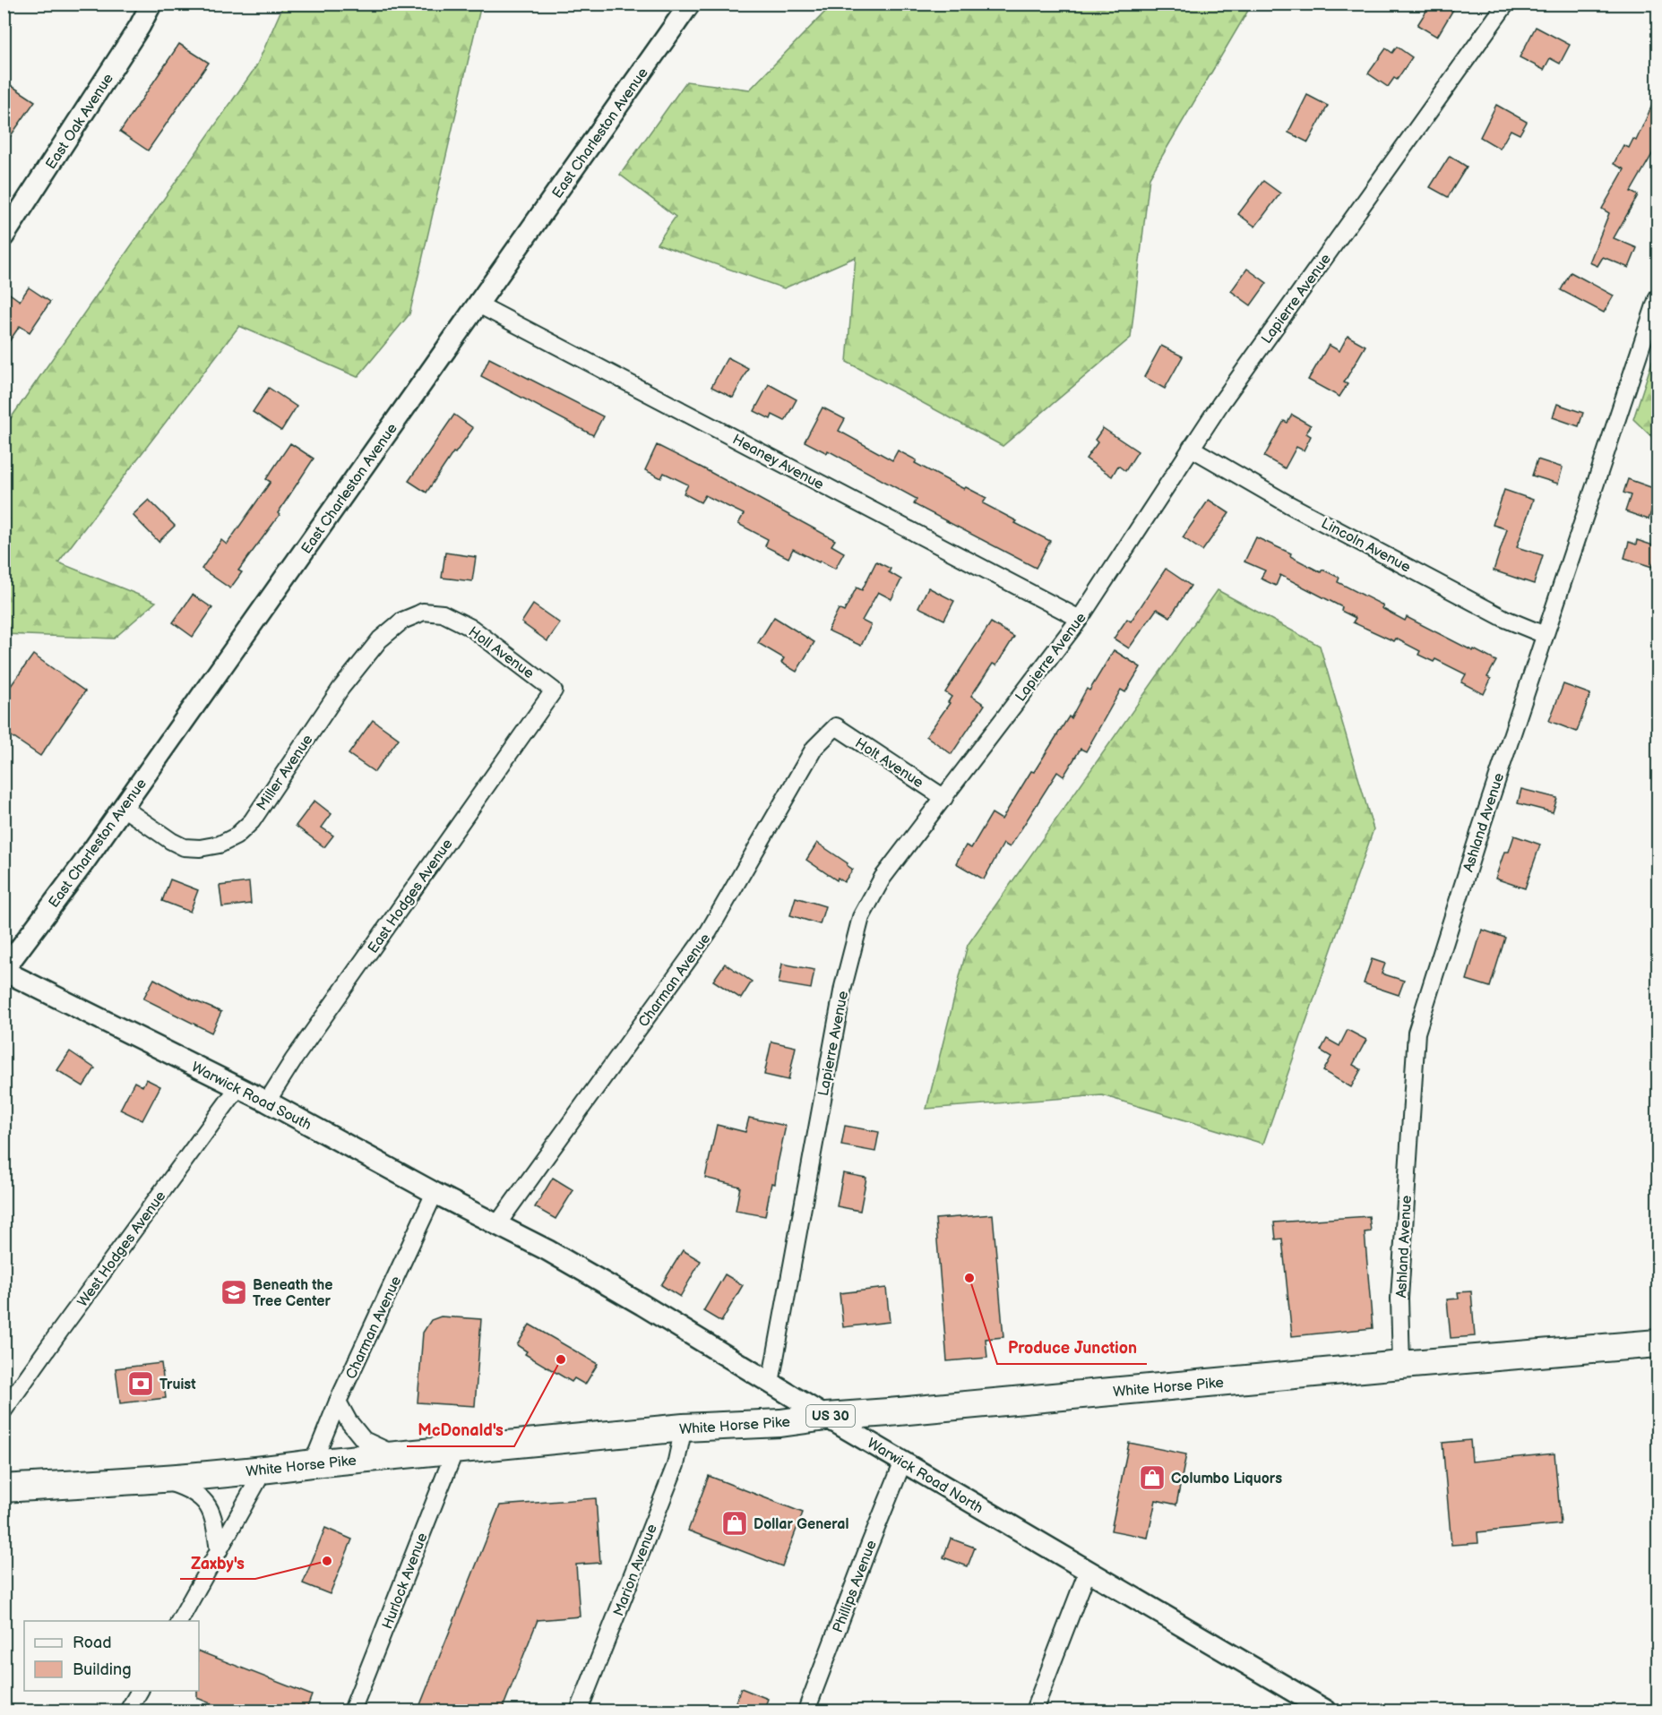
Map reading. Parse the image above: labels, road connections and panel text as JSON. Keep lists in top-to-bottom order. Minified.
{"streets":{"highway":["White Horse Pike","US 30"],"street":["East Oak Avenue","East Charleston Avenue","Lapierre Avenue","Heaney Avenue","Lincoln Avenue","Holl Avenue","Holt Avenue","Miller Avenue","Ashland Avenue","East Hodges Avenue","Charman Avenue","Warwick Road South","West Hodges Avenue","Warwick Road North","Marion Avenue","Hurlock Avenue","Phillips Avenue"]},"crossings":[["East Charleston Avenue","Heaney Avenue"],["East Charleston Avenue","Miller Avenue"],["East Charleston Avenue","Warwick Road South"],["Lapierre Avenue","Heaney Avenue"],["Lapierre Avenue","Lincoln Avenue"],["Lapierre Avenue","Holt Avenue"],["Lapierre Avenue","Warwick Road North"],["Lincoln Avenue","Ashland Avenue"],["Holl Avenue","Miller Avenue"],["Holl Avenue","East Hodges Avenue"],["Holt Avenue","Charman Avenue"],["Ashland Avenue","White Horse Pike"],["East Hodges Avenue","Warwick Road South"],["Charman Avenue","Warwick Road South"],["Charman Avenue","White Horse Pike"],["Charman Avenue","Warwick Road North"],["Warwick Road South","West Hodges Avenue"],["Warwick Road South","Warwick Road North"],["White Horse Pike","Warwick Road North"],["White Horse Pike","Marion Avenue"],["White Horse Pike","Hurlock Avenue"],["Warwick Road North","Phillips Avenue"]],"places":{"other":["Produce Junction","McDonald's","Zaxby's"],"school or university":["Beneath the Tree Center"],"bank":["Truist"],"shop":["Columbo Liquors","Dollar General"]},"legend":["Road","Building"]}
